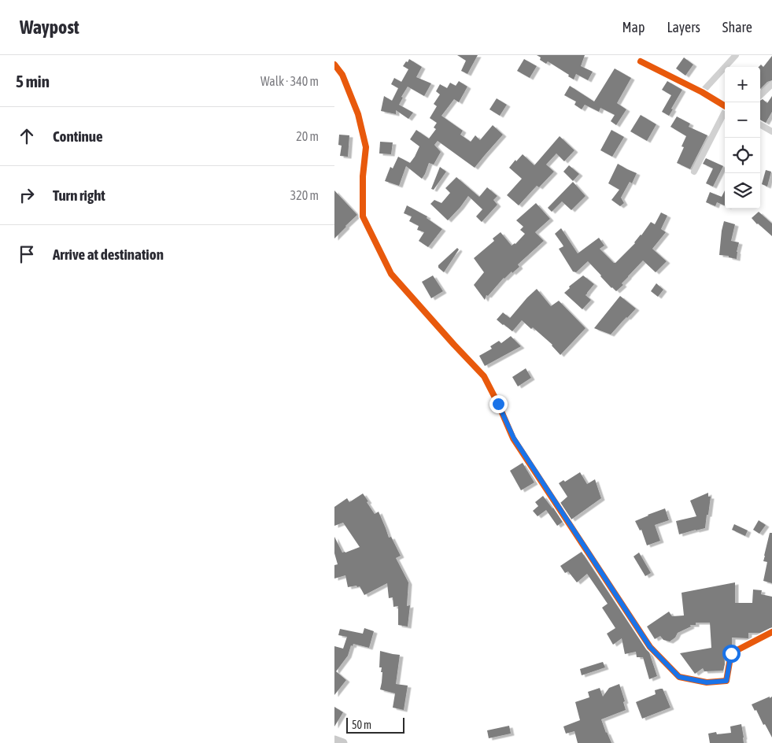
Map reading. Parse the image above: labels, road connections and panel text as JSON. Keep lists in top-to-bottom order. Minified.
{"scale_bar":"50 m","page":{"header":"Waypost","nav":["Map","Layers","Share"],"heading":["5 min","Walk · 340 m"],"map_buttons":["+","−"],"list":[["Continue","20 m"],["Turn right","320 m"],"Arrive at destination"],"scale":"50 m"}}
